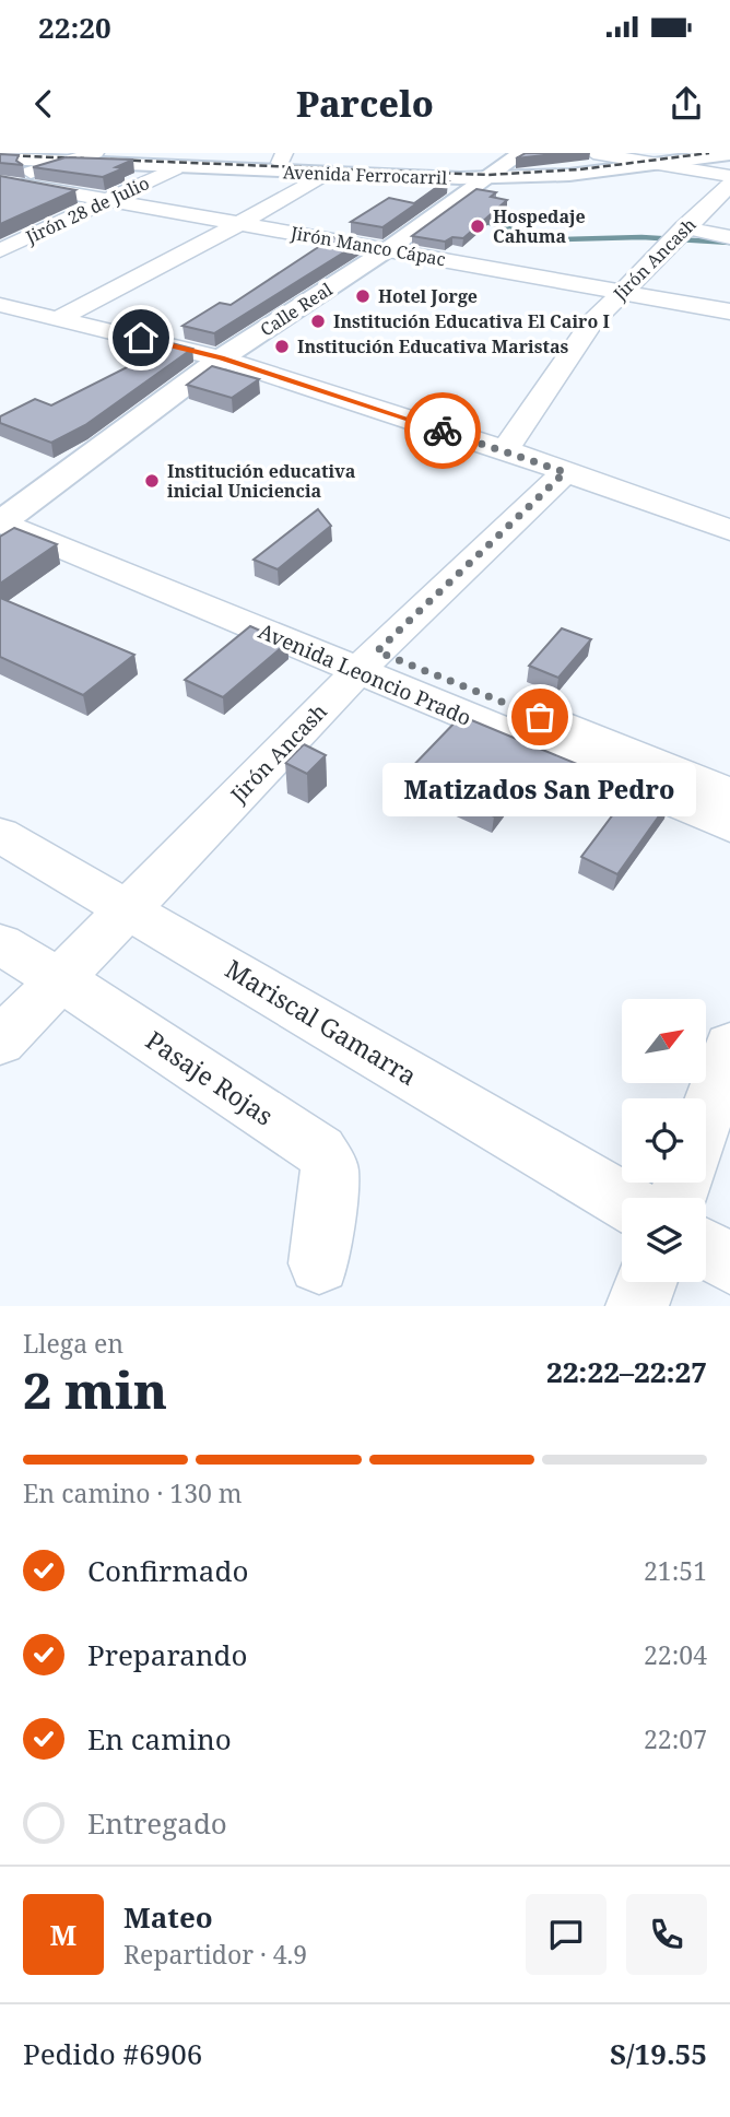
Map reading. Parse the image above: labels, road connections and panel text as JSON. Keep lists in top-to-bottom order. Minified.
{"streets":{"main road":["Avenida Ferrocarril","Calle Real"],"street":["Jirón 28 de Julio","Jirón Manco Cápac","Jirón Ancash","Avenida Leoncio Prado","Mariscal Gamarra","Pasaje Rojas"]},"crossings":[["Avenida Ferrocarril","Jirón 28 de Julio"],["Avenida Ferrocarril","Jirón Manco Cápac"],["Avenida Ferrocarril","Calle Real"],["Jirón 28 de Julio","Jirón Manco Cápac"],["Jirón Manco Cápac","Jirón Ancash"],["Jirón Manco Cápac","Calle Real"],["Jirón Ancash","Avenida Leoncio Prado"],["Jirón Ancash","Mariscal Gamarra"],["Jirón Ancash","Pasaje Rojas"],["Calle Real","Avenida Leoncio Prado"]],"places":["Hospedaje Cahuma","Hotel Jorge","Institución Educativa El Cairo I","Institución Educativa Maristas","Institución educativa inicial Uniciencia","Matizados San Pedro"],"north":"top right","page":{"status":"22:20","header":"Parcelo","bubble":"Matizados San Pedro","heading":["2 min","Llega en","22:22–22:27"],"panel":["Mateo","Repartidor · 4.9","Pedido #6906","S/19.55"],"bar":"En camino · 130 m","list":[["Confirmado","21:51"],["Preparando","22:04"],["En camino","22:07"],"Entregado"],"round":"M"}}
